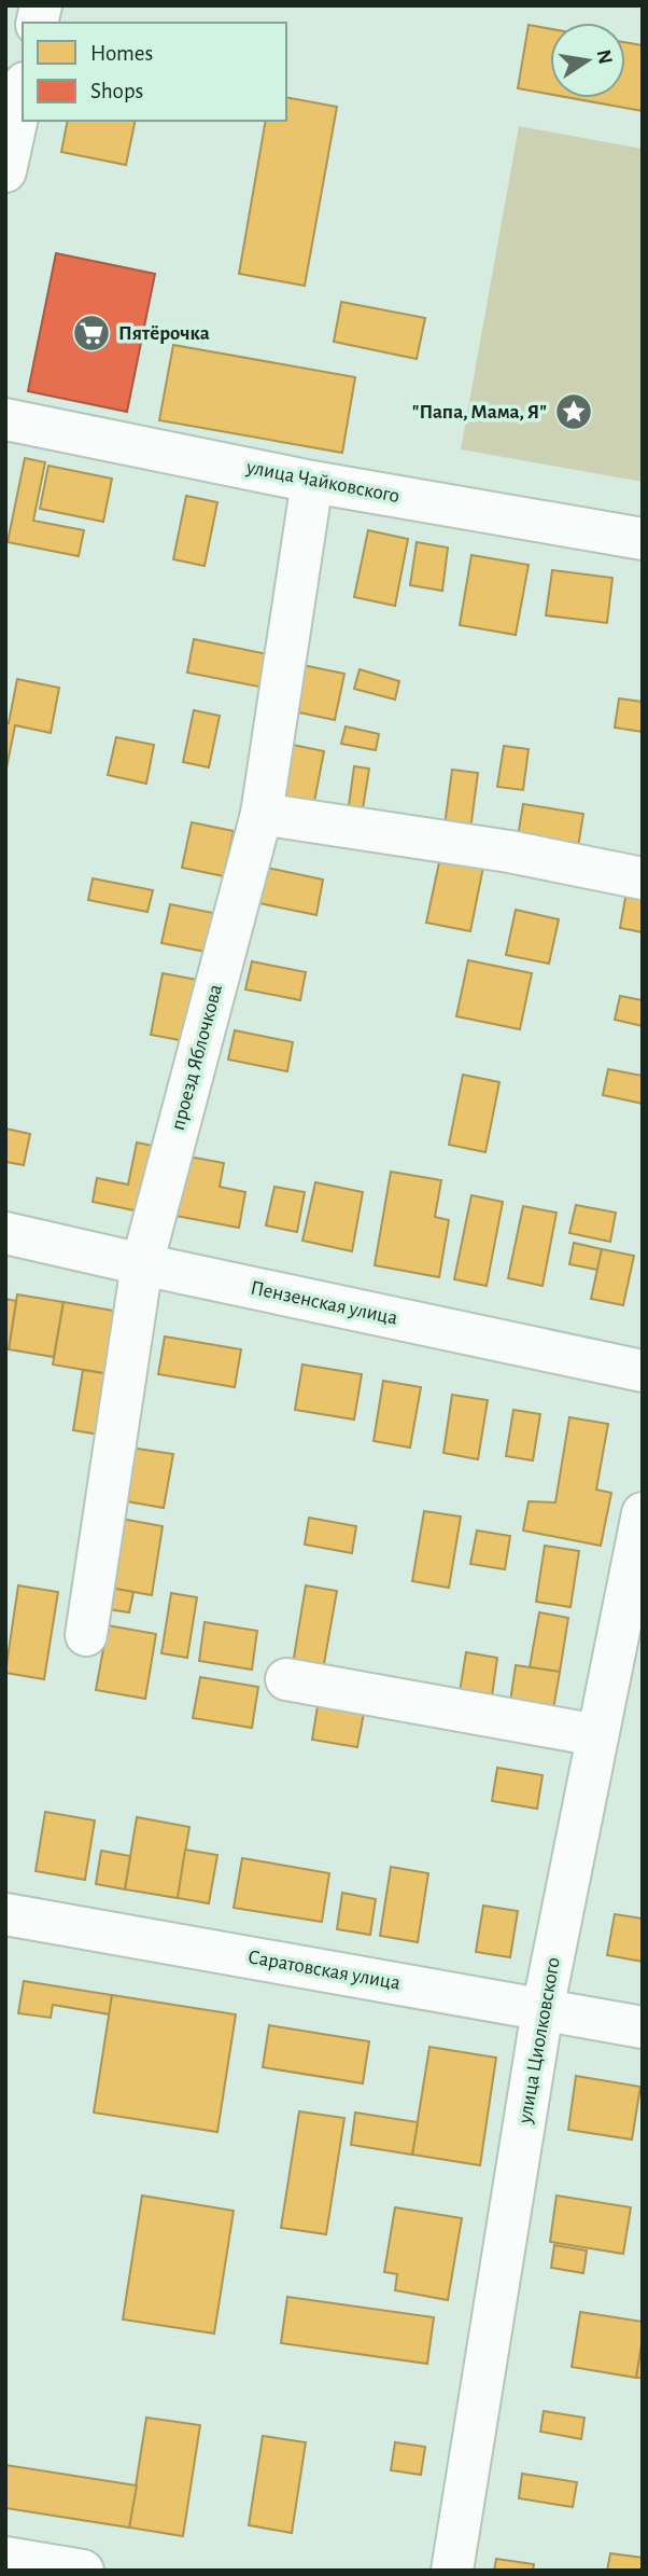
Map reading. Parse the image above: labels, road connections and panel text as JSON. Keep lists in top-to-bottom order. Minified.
{"streets":{"street":["улица Чайковского","проезд Яблочкова","Пензенская улица","Саратовская улица","улица Циолковского"]},"crossings":[["улица Чайковского","проезд Яблочкова"],["проезд Яблочкова","Пензенская улица"],["Саратовская улица","улица Циолковского"]],"places":{"supermarket":["Пятёрочка"],"place":["\"Папа, Мама, Я\""]},"legend":["Homes","Shops"],"north":"right"}
